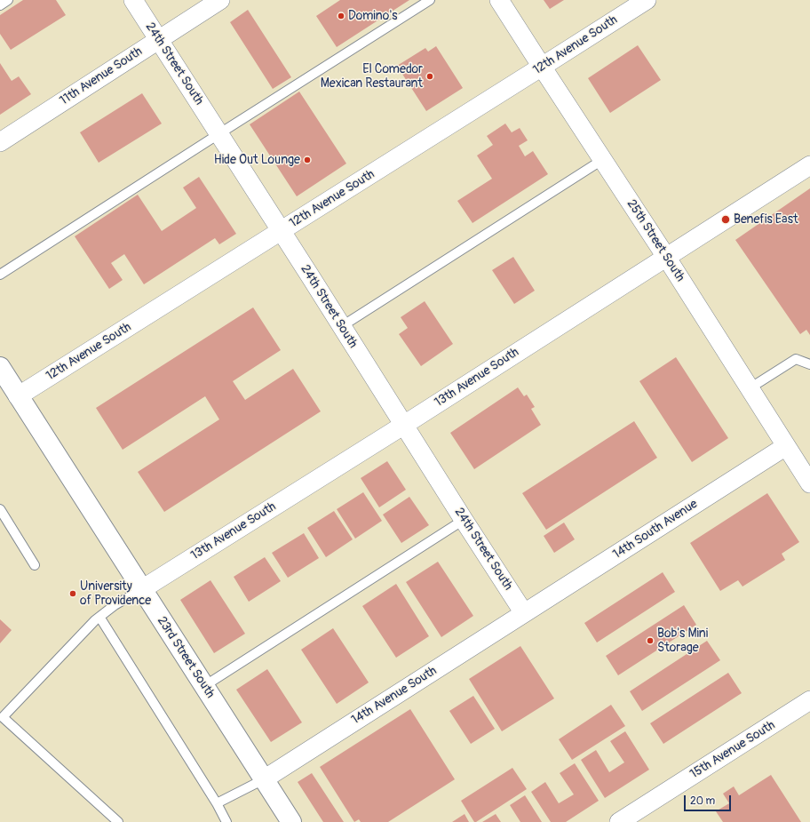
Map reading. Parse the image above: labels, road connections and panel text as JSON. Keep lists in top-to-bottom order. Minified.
{"streets":{"street":["12th Avenue South","24th Street South","11th Avenue South","25th Street South","13th Avenue South","14th South Avenue","23rd Street South","14th Avenue South","15th Avenue South"]},"crossings":[["12th Avenue South","24th Street South"],["12th Avenue South","25th Street South"],["12th Avenue South","23rd Street South"],["24th Street South","11th Avenue South"],["24th Street South","13th Avenue South"],["24th Street South","14th South Avenue"],["24th Street South","14th Avenue South"],["25th Street South","13th Avenue South"],["25th Street South","14th South Avenue"],["13th Avenue South","23rd Street South"],["14th South Avenue","14th Avenue South"],["23rd Street South","14th Avenue South"]],"places":["Domino's","El Comedor Mexican Restaurant","Hide Out Lounge","Benefis East","University of Providence","Bob's Mini Storage"],"scale_bar":"20 m"}
